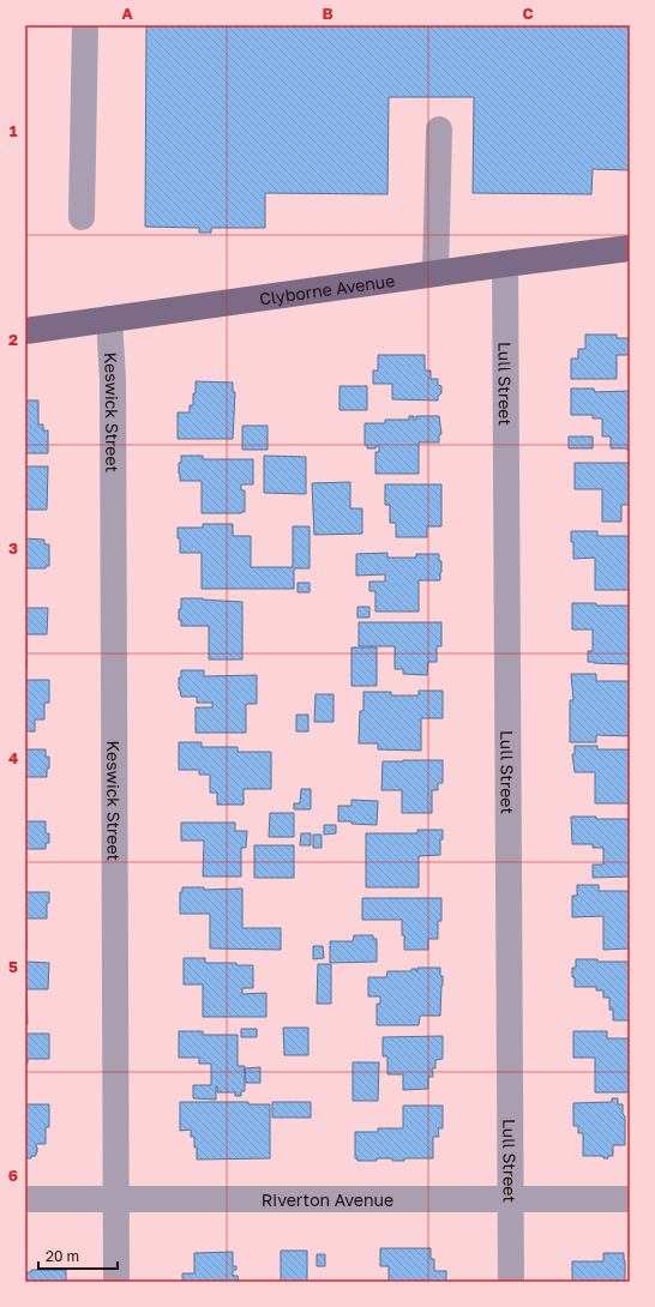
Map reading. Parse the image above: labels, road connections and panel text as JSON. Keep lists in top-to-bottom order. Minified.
{"streets":{"main road":["Clyborne Avenue"],"street":["Lull Street","Keswick Street","Riverton Avenue"]},"crossings":[["Clyborne Avenue","Lull Street"],["Clyborne Avenue","Keswick Street"],["Lull Street","Riverton Avenue"],["Keswick Street","Riverton Avenue"]],"scale_bar":"20 m","grid":{"columns":["A","B","C"],"rows":["1","2","3","4","5","6"]}}
